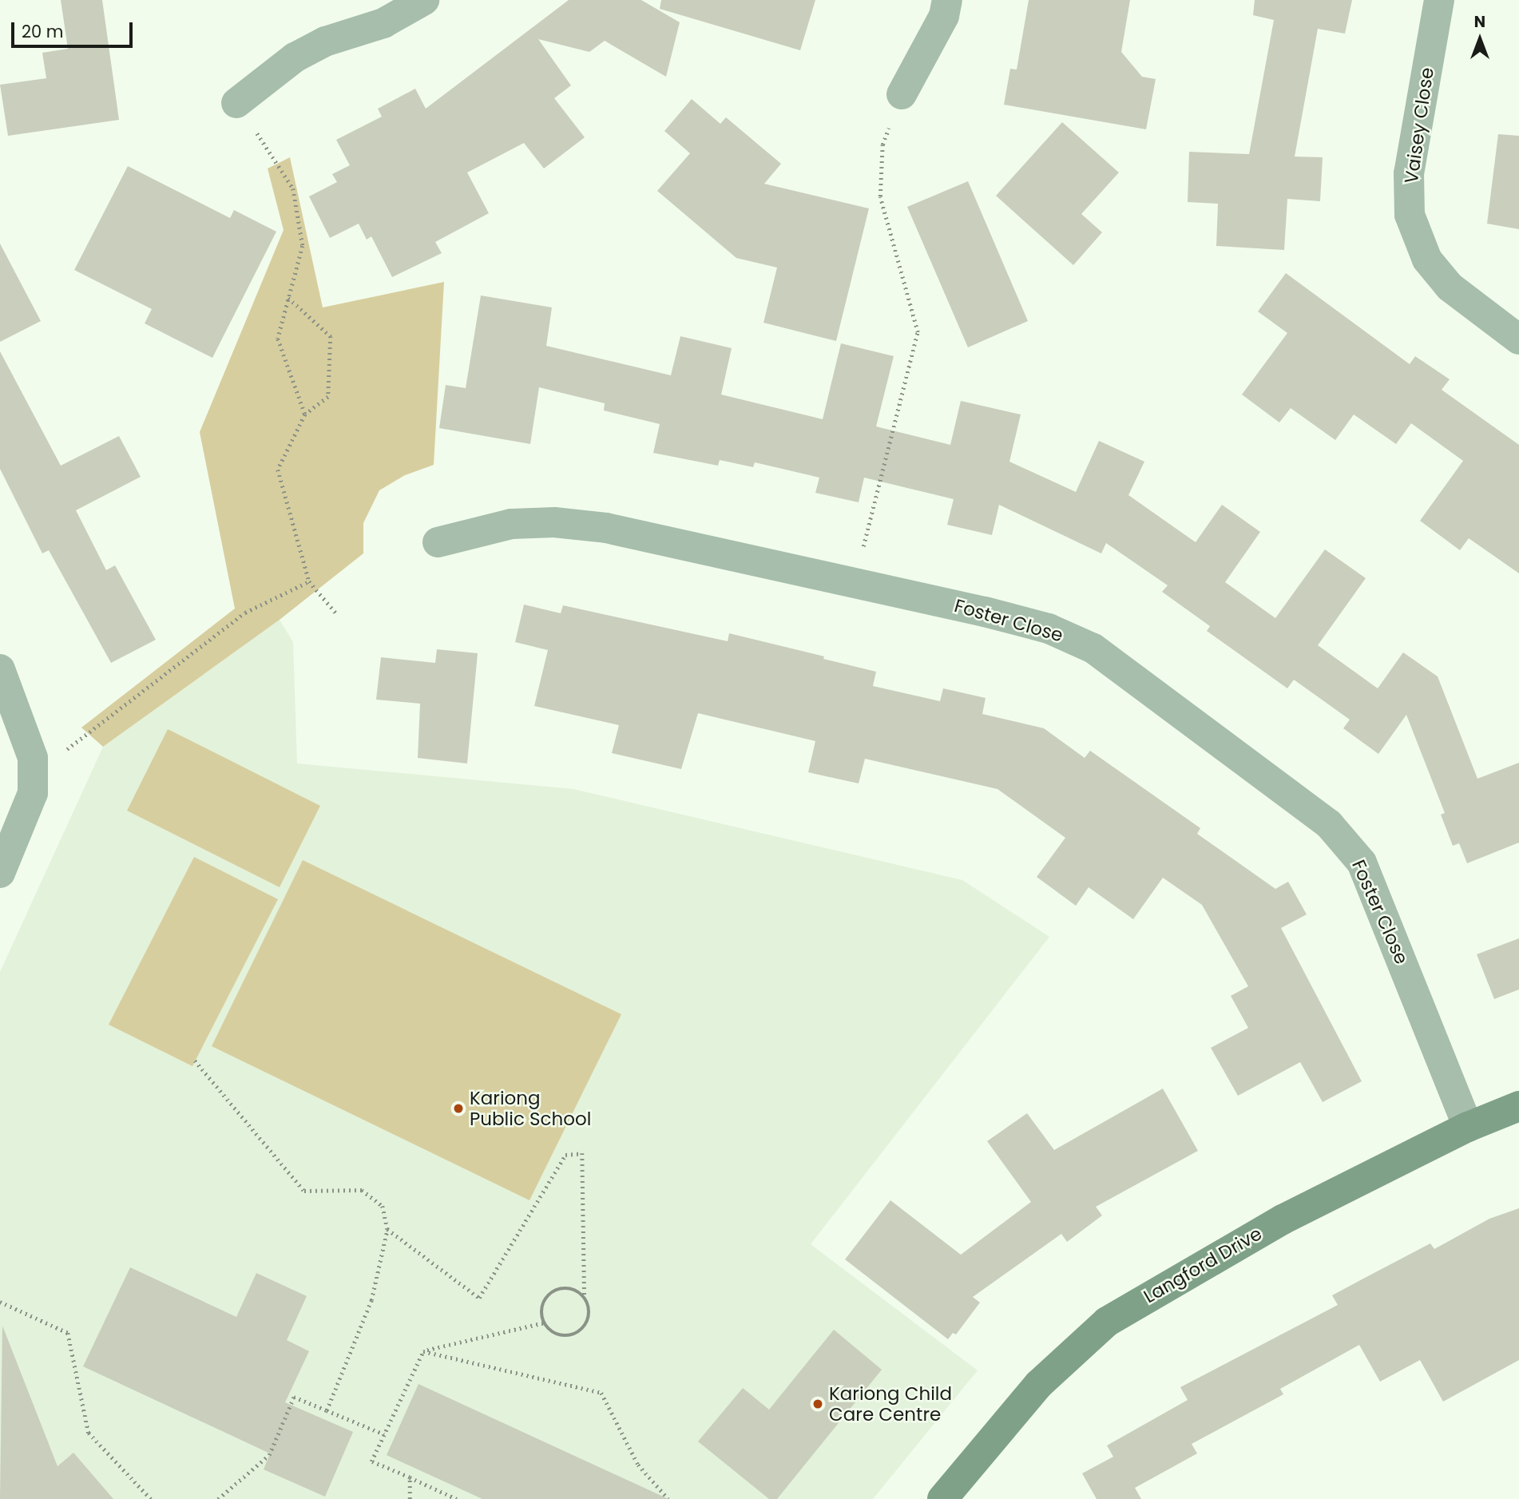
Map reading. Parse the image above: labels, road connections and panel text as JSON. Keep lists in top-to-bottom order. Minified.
{"streets":{"street":["Vaisey Close","Foster Close","Langford Drive"]},"crossings":[["Foster Close","Langford Drive"]],"places":["Kariong Public School","Kariong Child Care Centre"],"scale_bar":"20 m","north":"top"}
